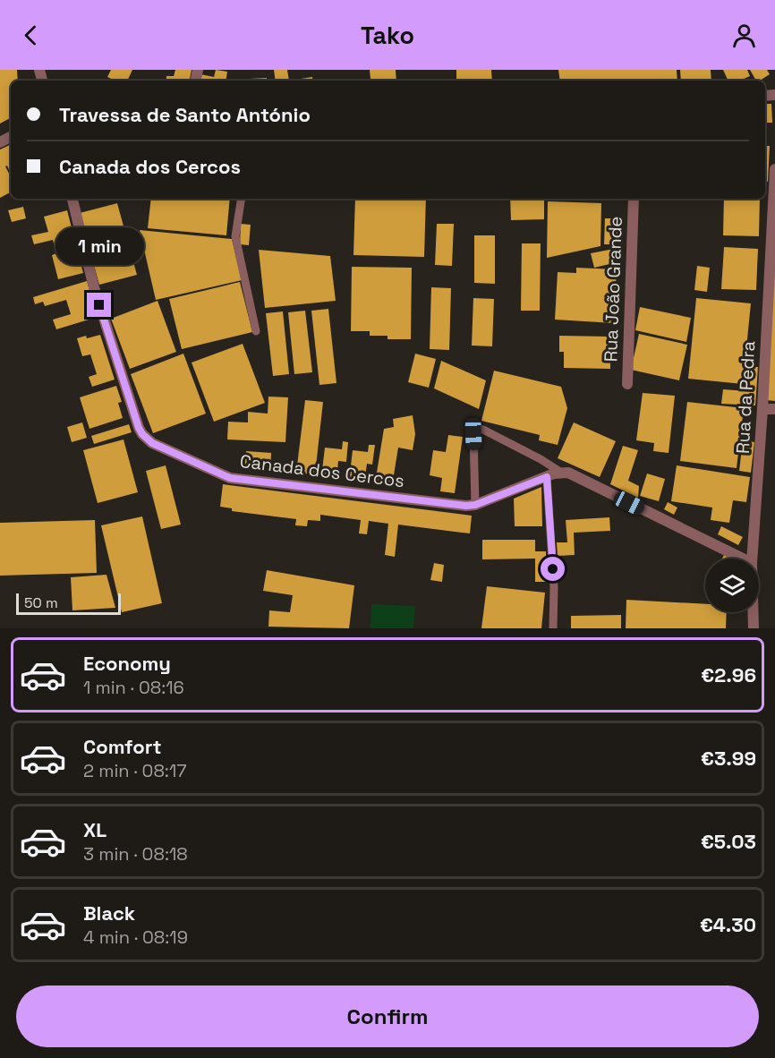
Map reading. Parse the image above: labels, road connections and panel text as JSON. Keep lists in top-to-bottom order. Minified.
{"streets":{"street":["Rua João Grande","Rua da Pedra","Canada dos Cercos"]},"scale_bar":"50 m","page":{"header":"Tako","banner":["Travessa de Santo António","Canada dos Cercos"],"bubble":"1 min","scale":"50 m","list":[{"name":"Economy","note":"1 min · 08:16","value":"€2.96"},{"name":"Comfort","note":"2 min · 08:17","value":"€3.99"},{"name":"XL","note":"3 min · 08:18","value":"€5.03"},{"name":"Black","note":"4 min · 08:19","value":"€4.30"}],"buttons":"Confirm"}}
